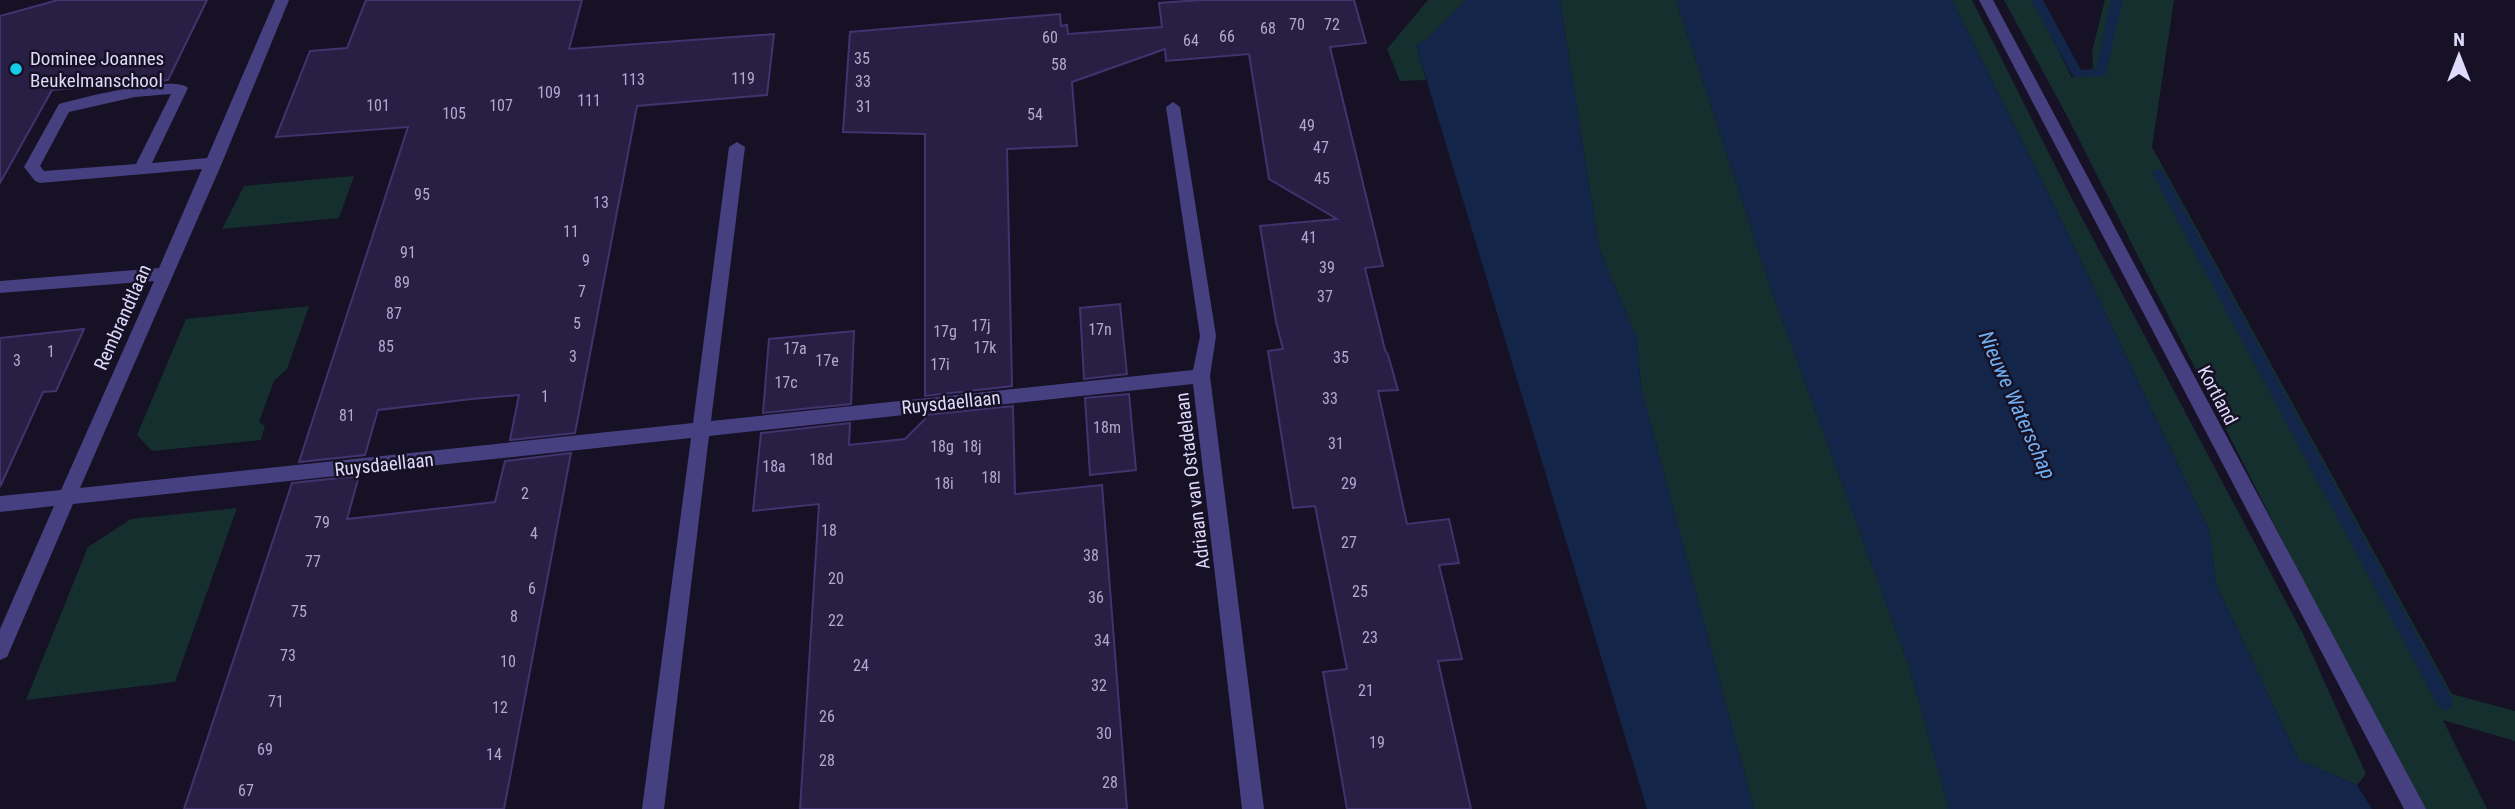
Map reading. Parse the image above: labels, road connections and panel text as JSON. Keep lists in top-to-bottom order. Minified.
{"streets":{"street":["Rembrandtlaan","Kortland","Ruysdaellaan","Adriaan van Ostadelaan"]},"crossings":[["Rembrandtlaan","Ruysdaellaan"],["Ruysdaellaan","Adriaan van Ostadelaan"]],"water":["Nieuwe Waterschap"],"places":["Dominee Joannes Beukelmanschool"],"house_numbers":["70","72","68","66","60","64","35","58","119","113","33","109","111","101","107","31","105","54","49","47","45","95","13","11","41","91","9","39","89","7","37","87","5","17j","17n","17g","85","17k","17a","1","3","35","3","17e","17i","17c","1","33","81","18m","31","18g","18j","18d","18a","18l","18i","29","2","79","18","4","27","38","77","20","6","25","36","75","8","22","23","34","73","10","24","32","21","71","12","26","30","19","69","14","28","28","67"],"north":"top"}
